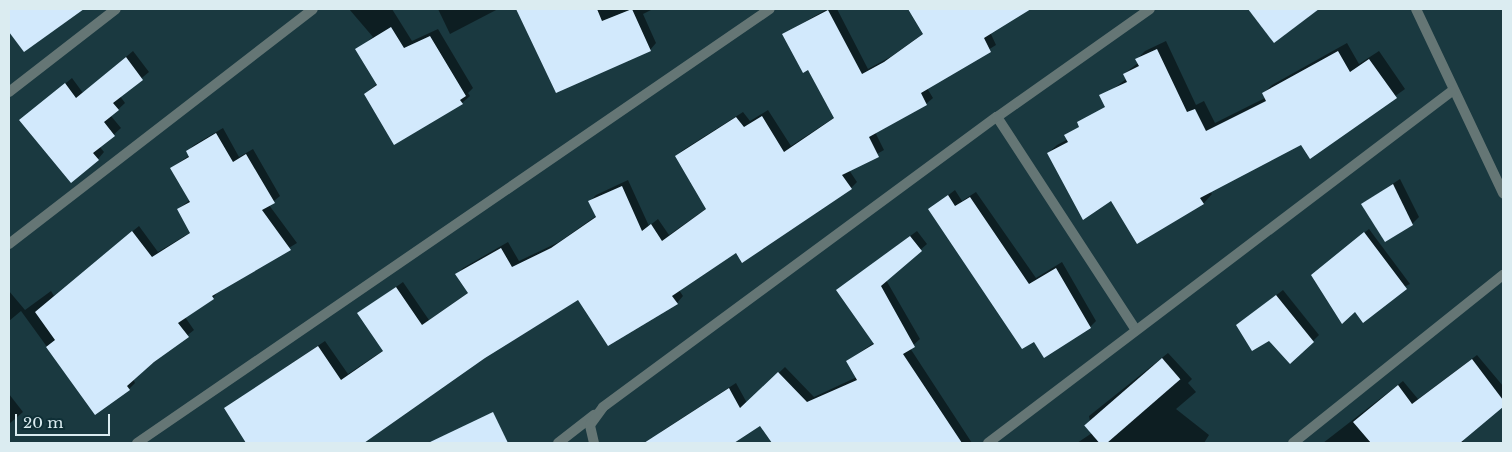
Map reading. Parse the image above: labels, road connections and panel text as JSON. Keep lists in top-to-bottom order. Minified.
{"scale_bar":"20 m"}
